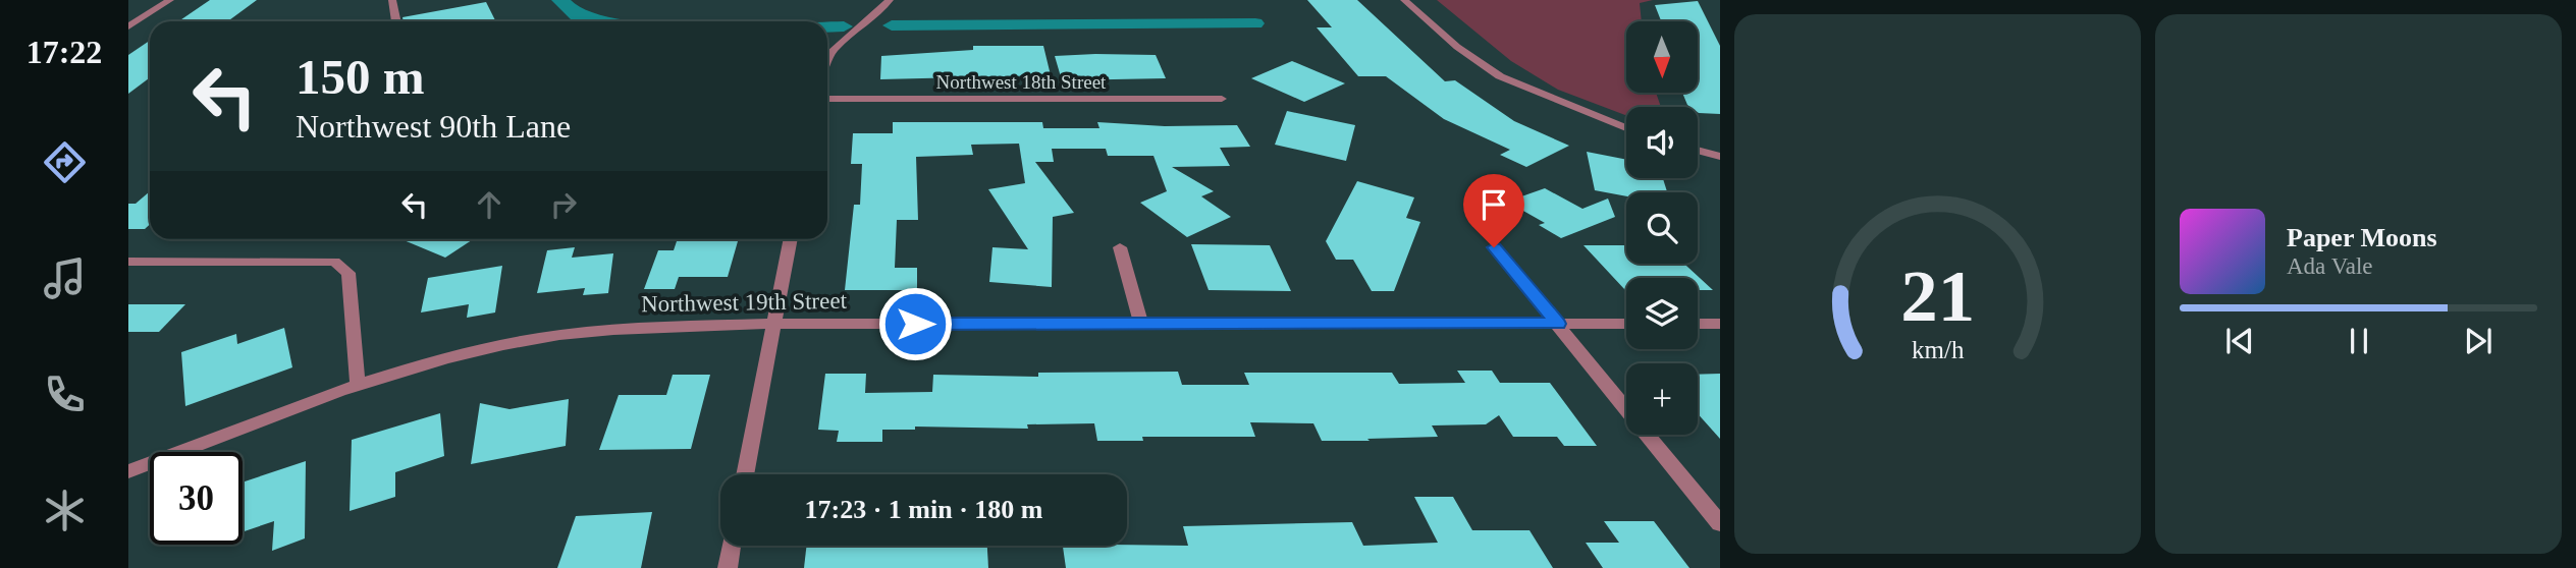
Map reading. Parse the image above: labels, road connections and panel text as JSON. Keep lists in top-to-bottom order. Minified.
{"streets":{"street":["Northwest 18th Street","Northwest 19th Street"]},"north":"bottom","page":{"tabs":"17:22","map_buttons":"+","turn":["150 m","Northwest 90th Lane"],"song":["Paper Moons","Ada Vale"],"limit":"30","trip":"17:23 · 1 min · 180 m","gauge":["21","km/h"]}}
